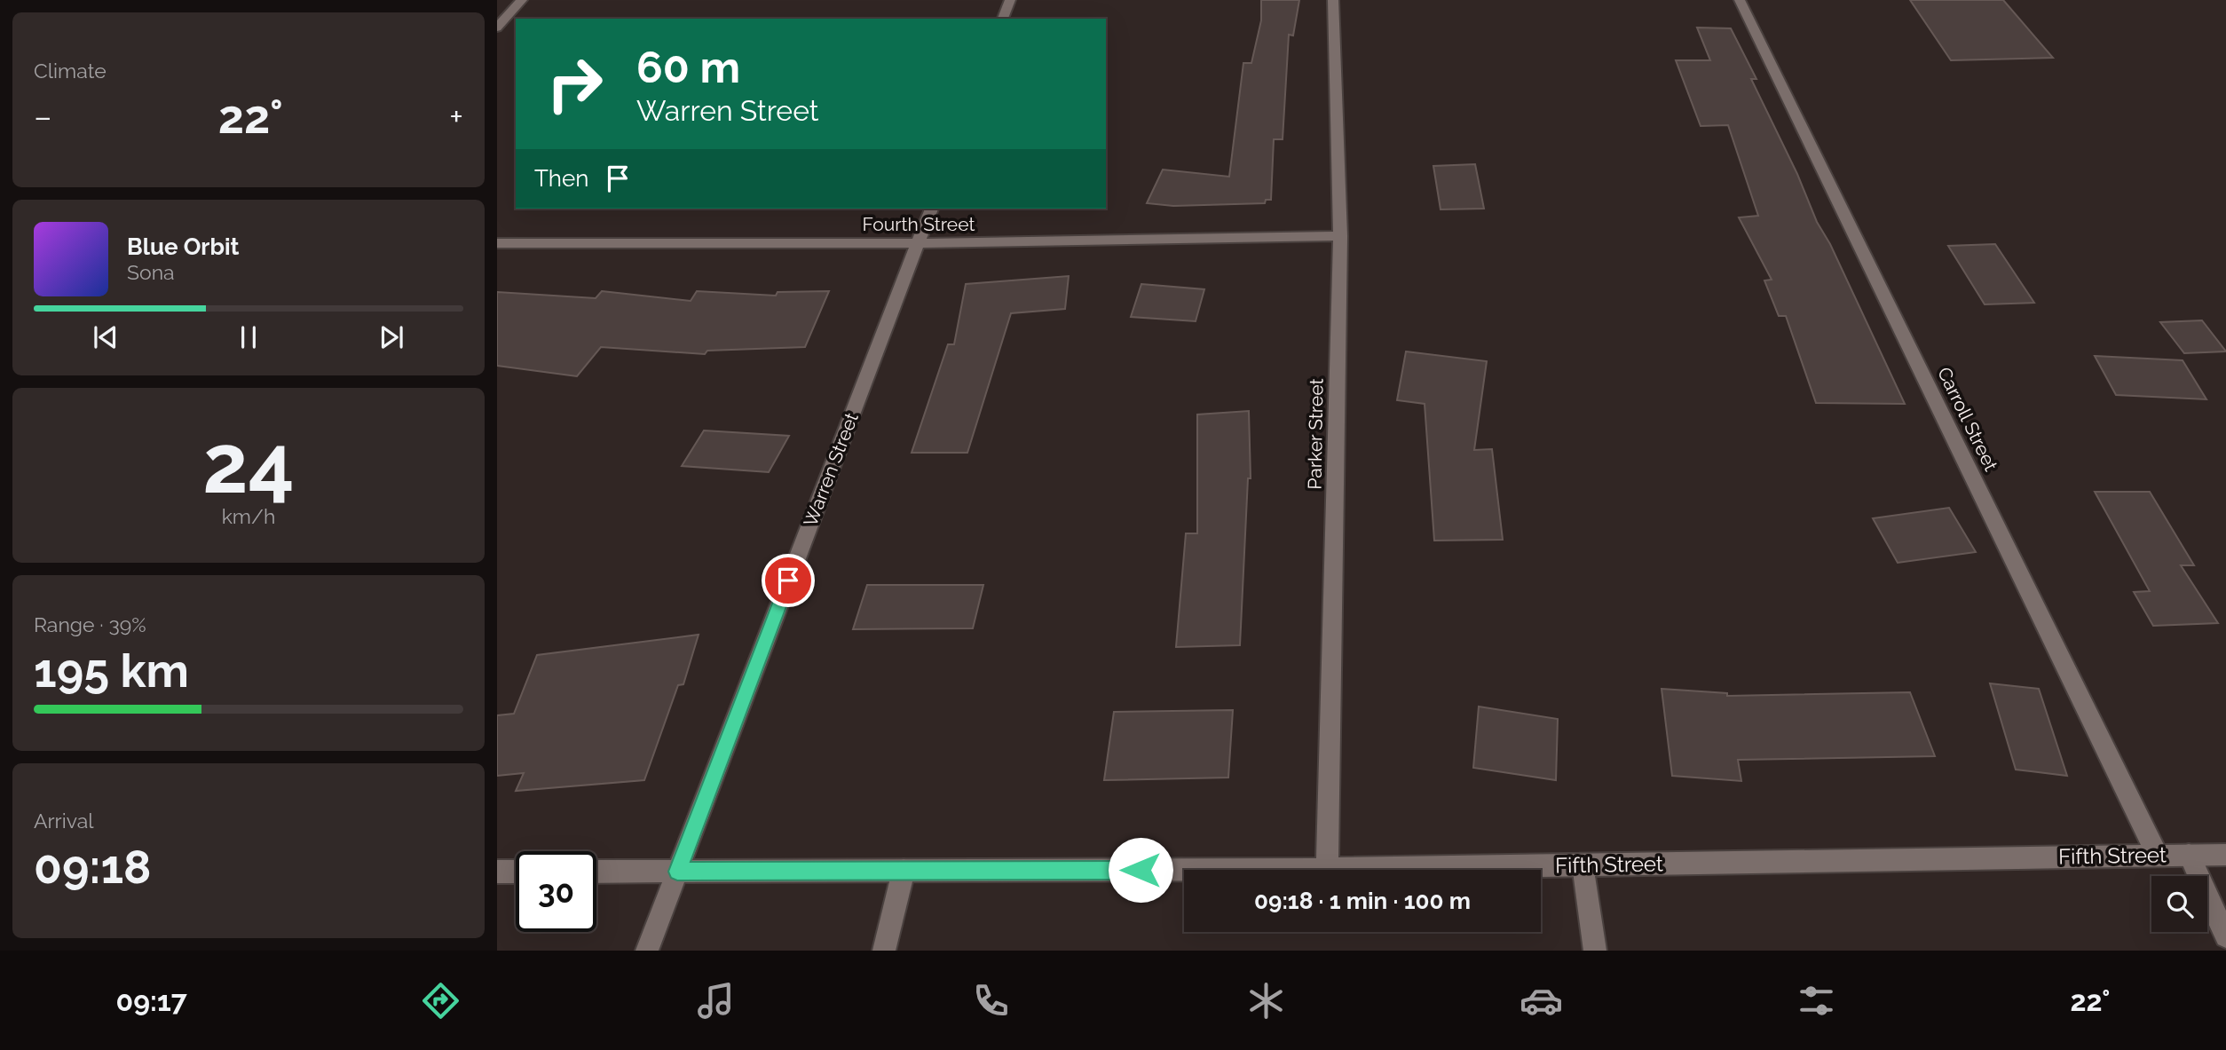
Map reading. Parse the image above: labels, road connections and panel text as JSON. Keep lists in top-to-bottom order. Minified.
{"streets":{"street":["Fourth Street","Carroll Street","Parker Street","Warren Street","Fifth Street"]},"crossings":[["Fourth Street","Parker Street"],["Fourth Street","Warren Street"],["Carroll Street","Fifth Street"],["Parker Street","Fifth Street"],["Warren Street","Fifth Street"]],"page":{"tile":["Climate",["24","km/h"],["Range · 39%","195 km"],["Arrival","09:18"]],"turn":["60 m","Warren Street"],"heat":["−","22°","+"],"then":"Then","song":["Blue Orbit","Sona"],"limit":"30","trip":"09:18 · 1 min · 100 m","tabs":["09:17","22°"]}}
